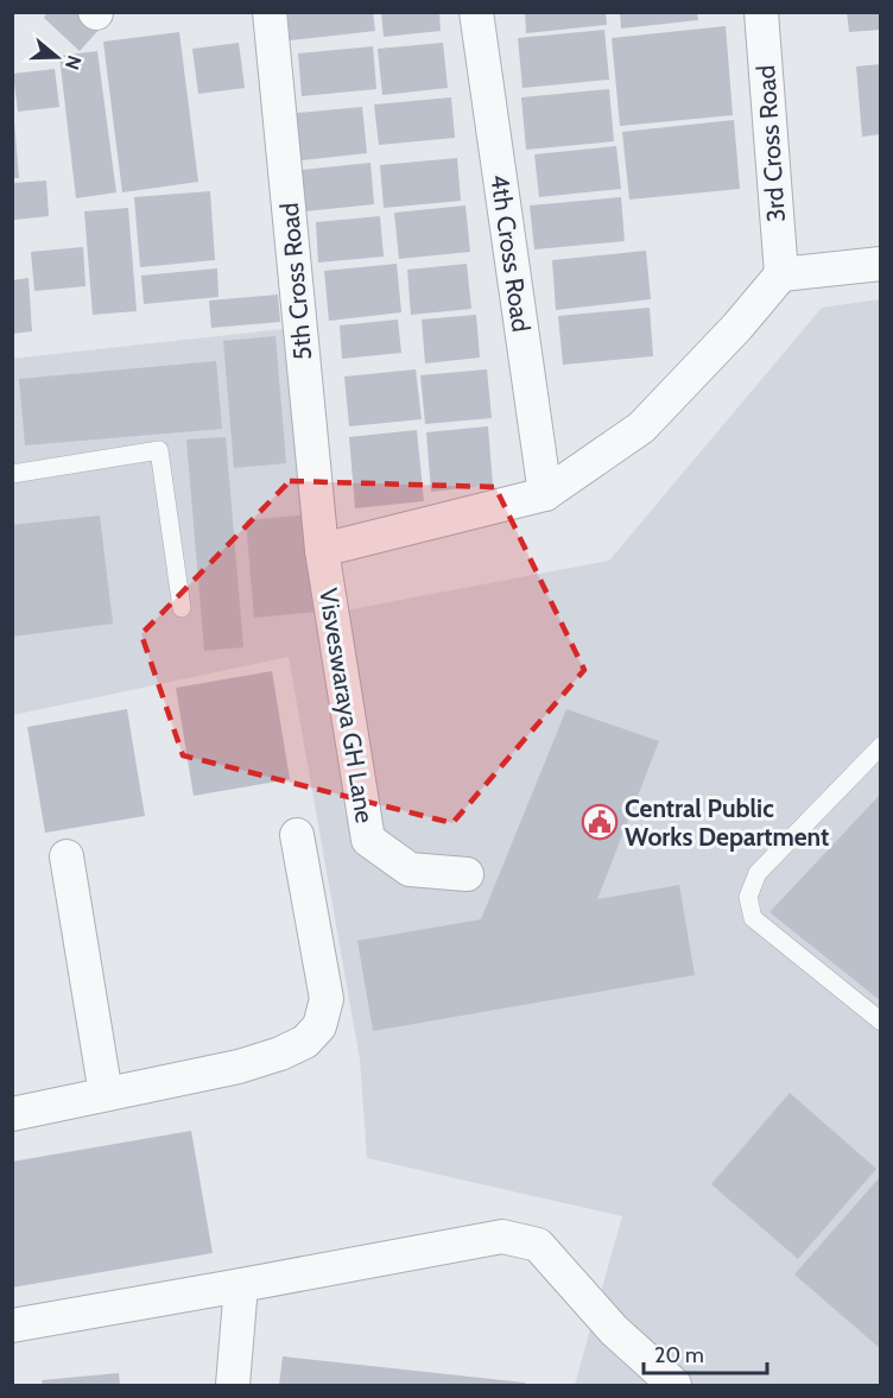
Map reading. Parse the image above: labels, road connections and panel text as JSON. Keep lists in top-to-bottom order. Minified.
{"streets":{"street":["3rd Cross Road","4th Cross Road","5th Cross Road","Visveswaraya GH Lane"]},"crossings":[["5th Cross Road","Visveswaraya GH Lane"]],"places":{"public building":["Central Public Works Department"]},"scale_bar":"20 m","north":"right"}
